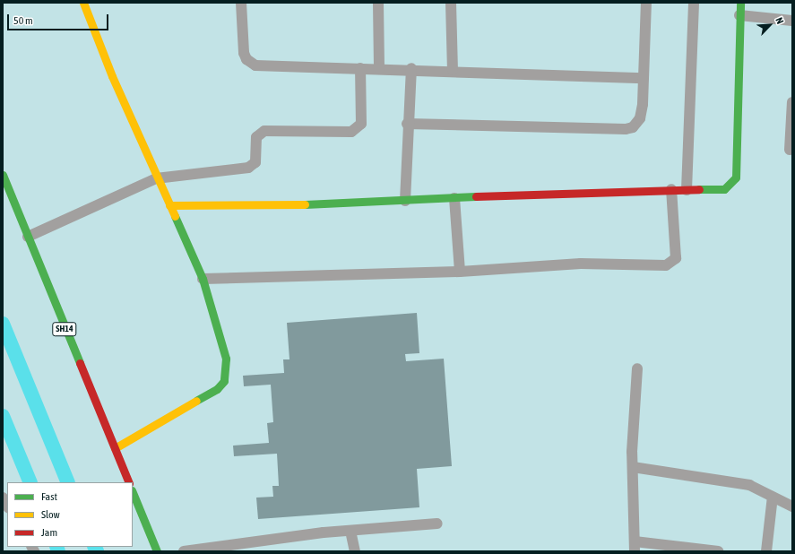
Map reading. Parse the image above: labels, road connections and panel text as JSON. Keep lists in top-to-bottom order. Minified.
{"streets":{"street":["SH14"]},"legend":["Fast","Slow","Jam"],"scale_bar":"50 m","north":"top right"}
